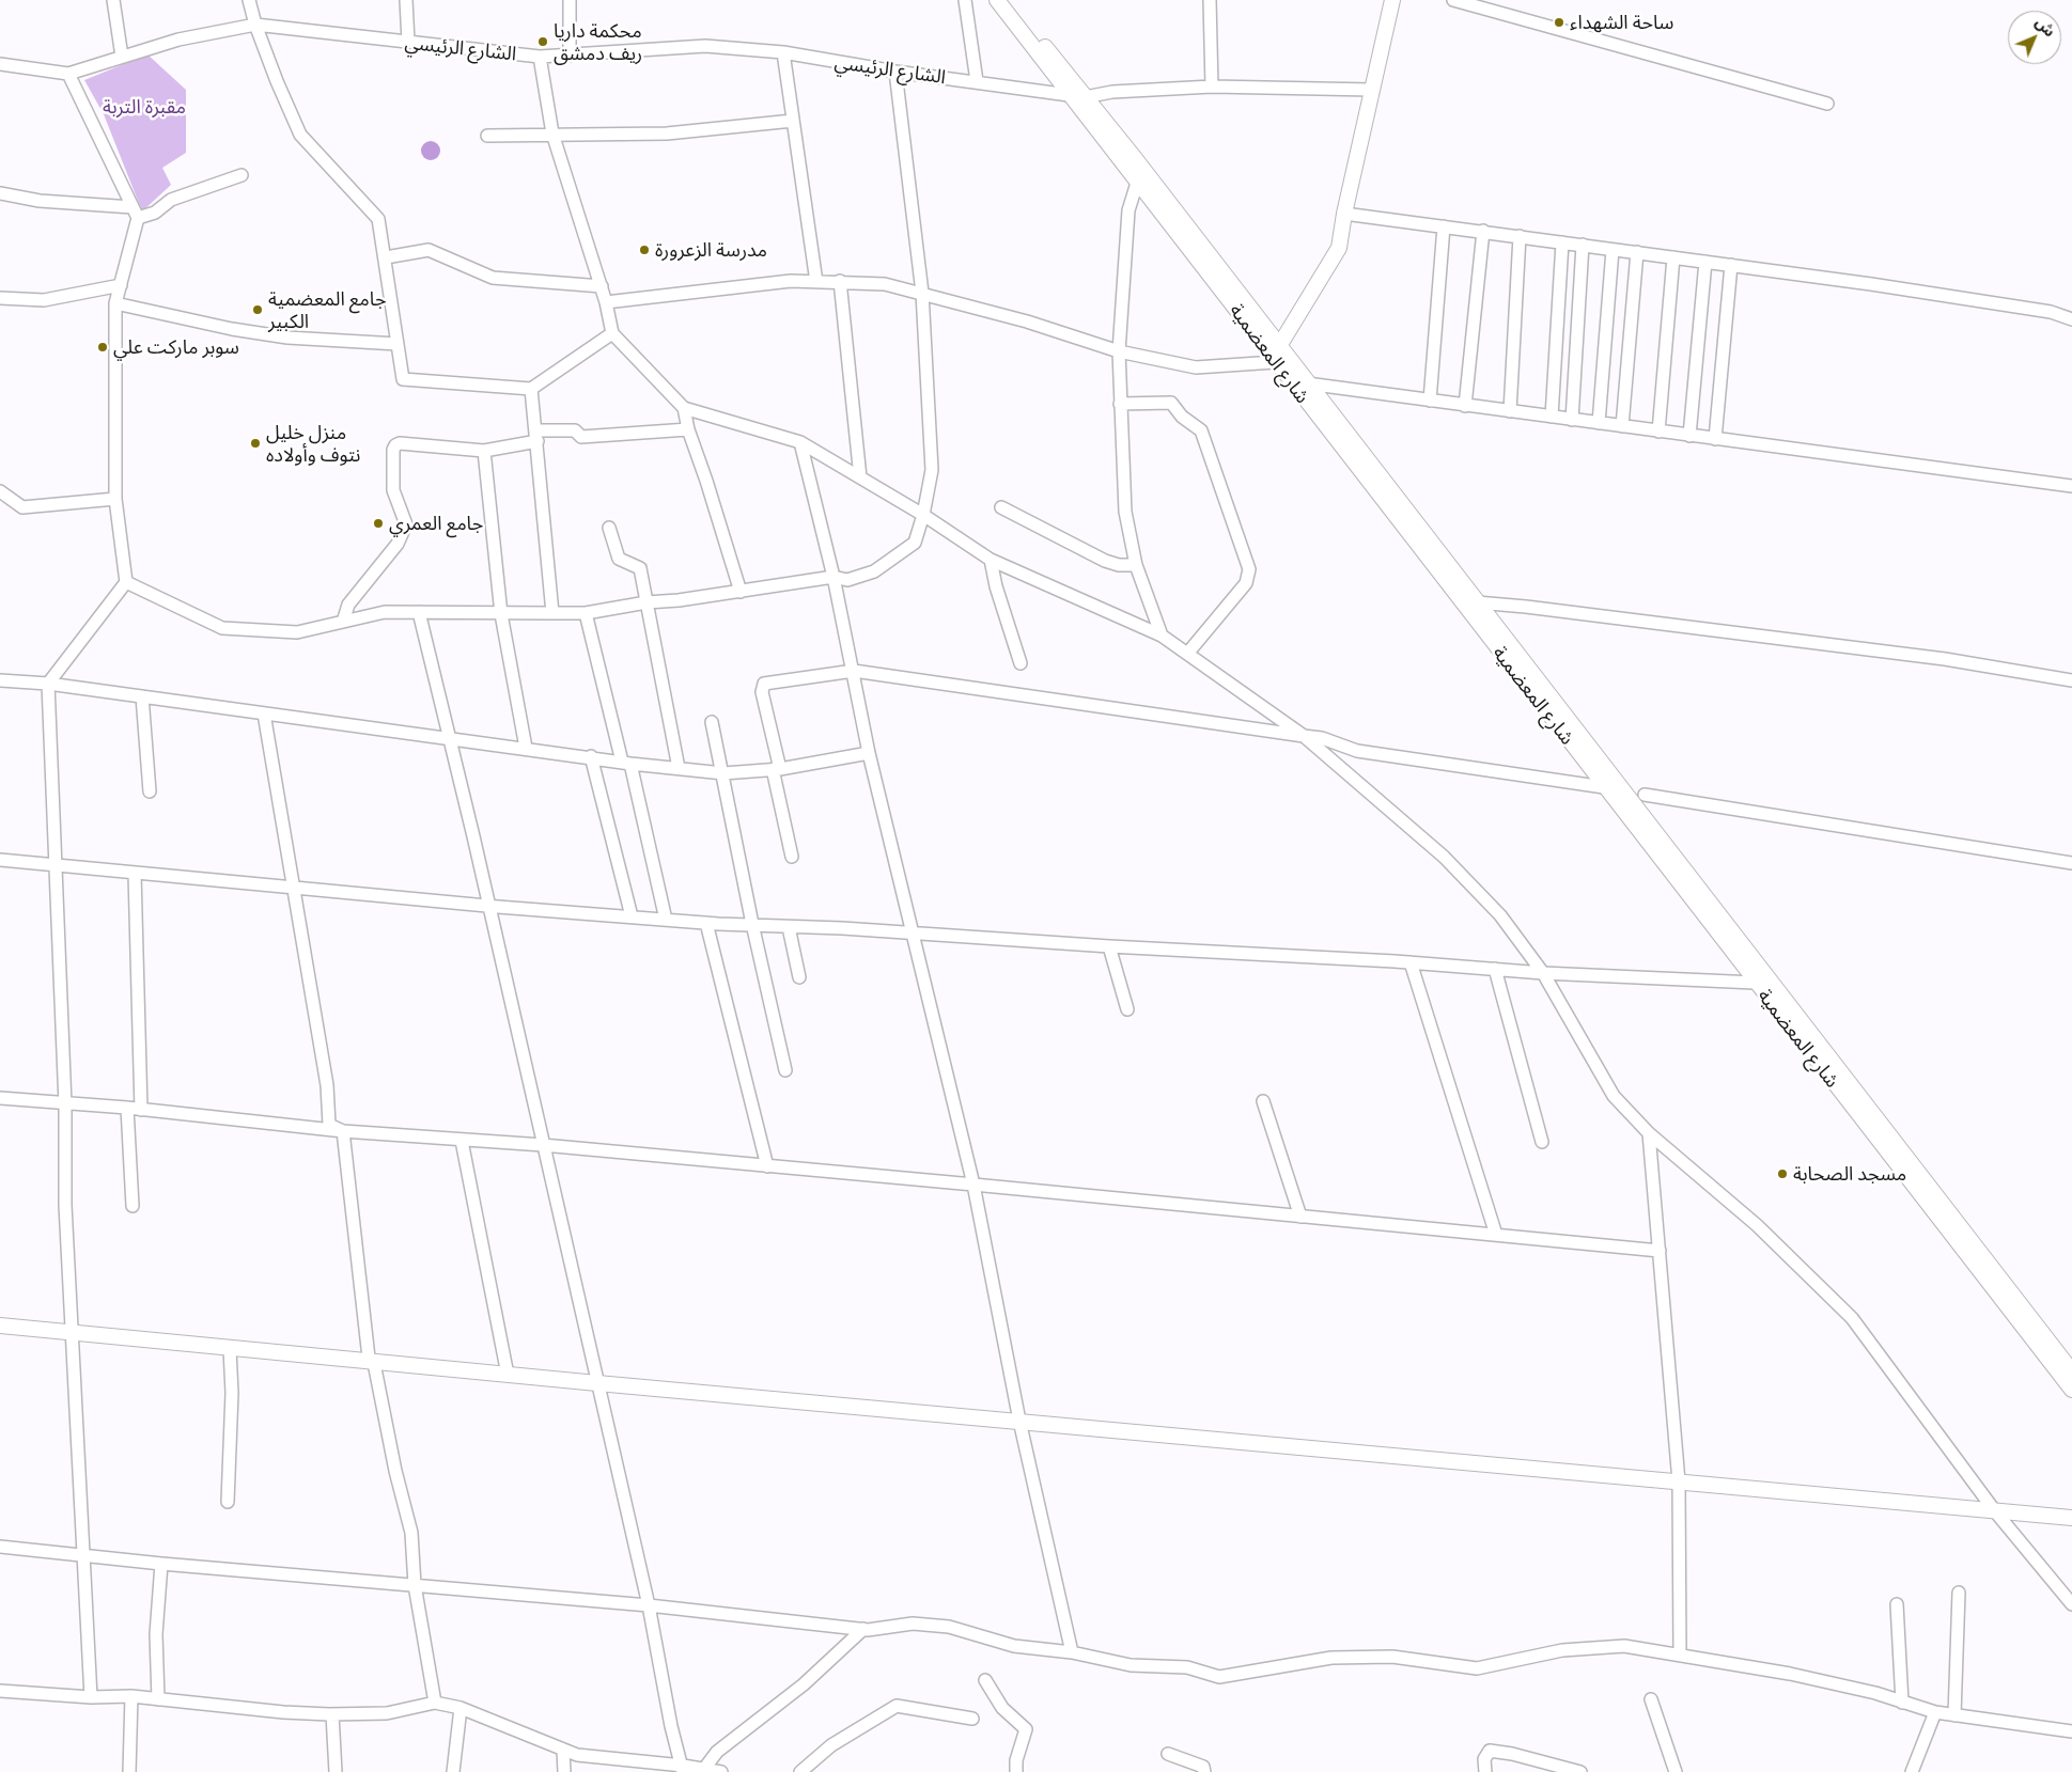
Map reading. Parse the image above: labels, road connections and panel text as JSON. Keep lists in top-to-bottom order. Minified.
{"streets":{"main road":["شارع المعضمية"],"street":["الشارع الرئيسي"]},"crossings":[["الشارع الرئيسي","شارع المعضمية"]],"parks":["مقبرة التربة"],"places":["ساحة الشهداء","محكمة داريا ريف دمشق","مدرسة الزعرورة","جامع المعضمية الكبير","سوبر ماركت علي","منزل خليل نتوف وأولاده","جامع العمري","مسجد الصحابة"],"north":"top right"}
